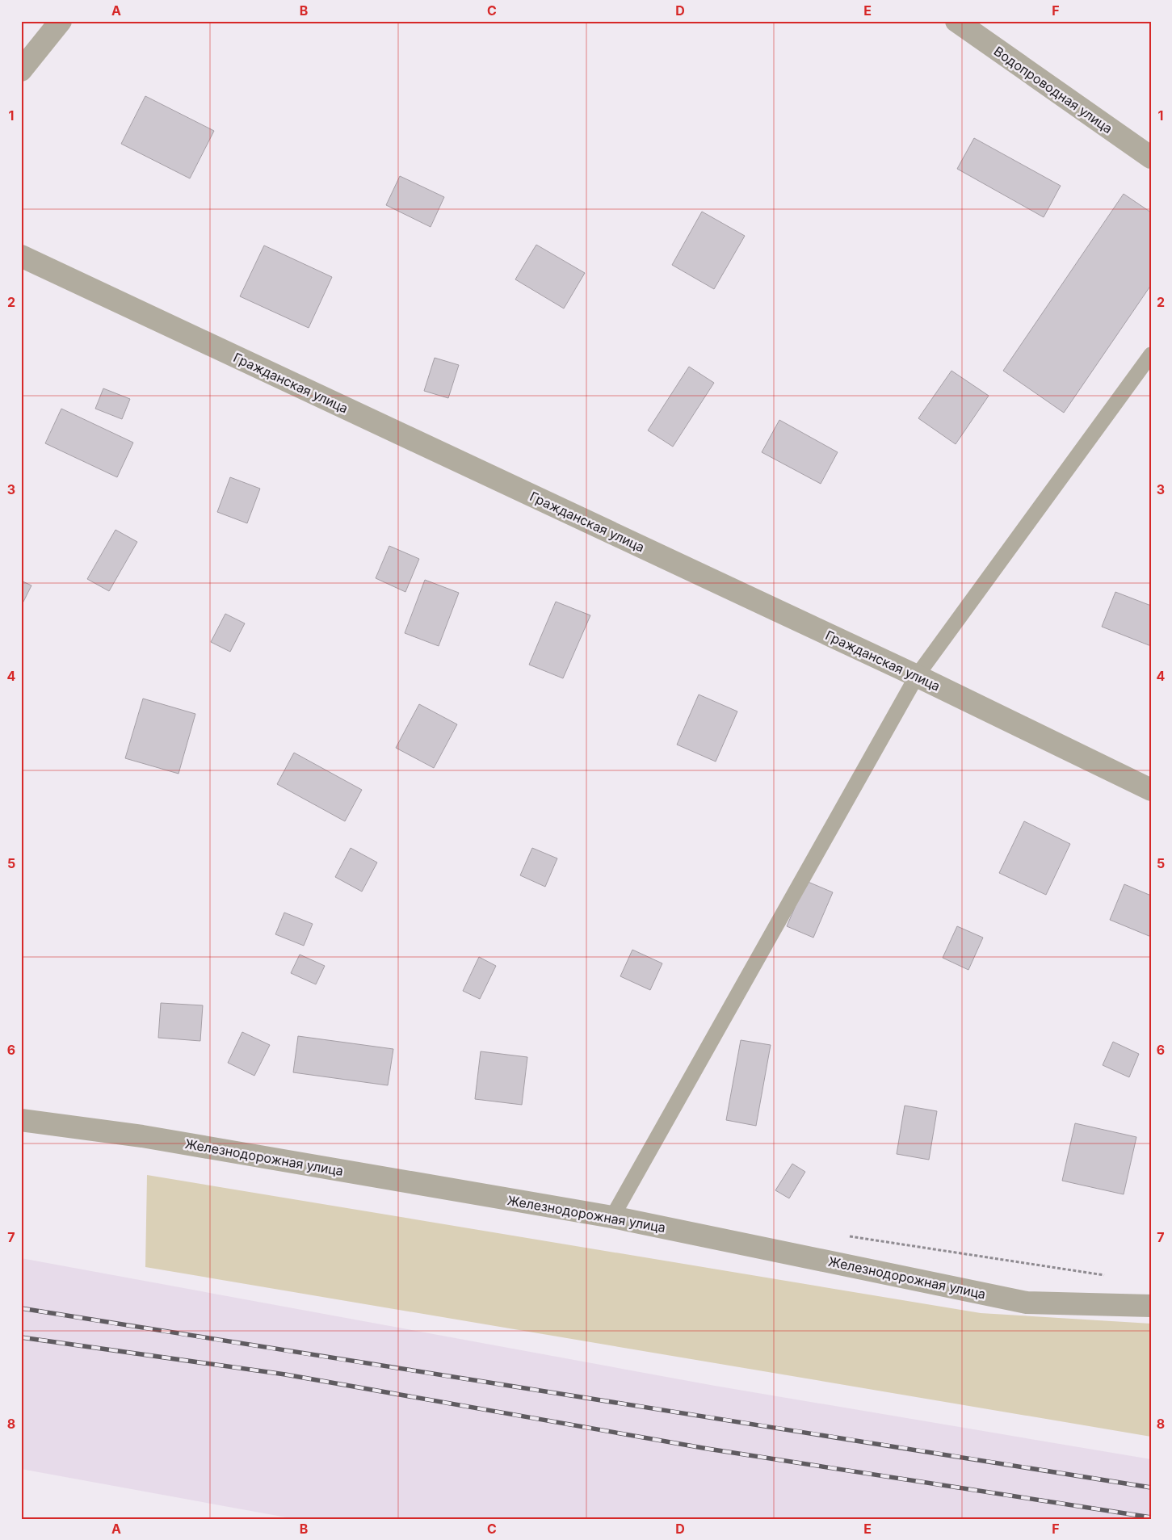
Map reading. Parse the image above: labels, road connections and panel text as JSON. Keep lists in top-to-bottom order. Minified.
{"streets":{"street":["Водопроводная улица","Гражданская улица","Железнодорожная улица"]},"grid":{"columns":["A","B","C","D","E","F"],"rows":["1","2","3","4","5","6","7","8"]}}
